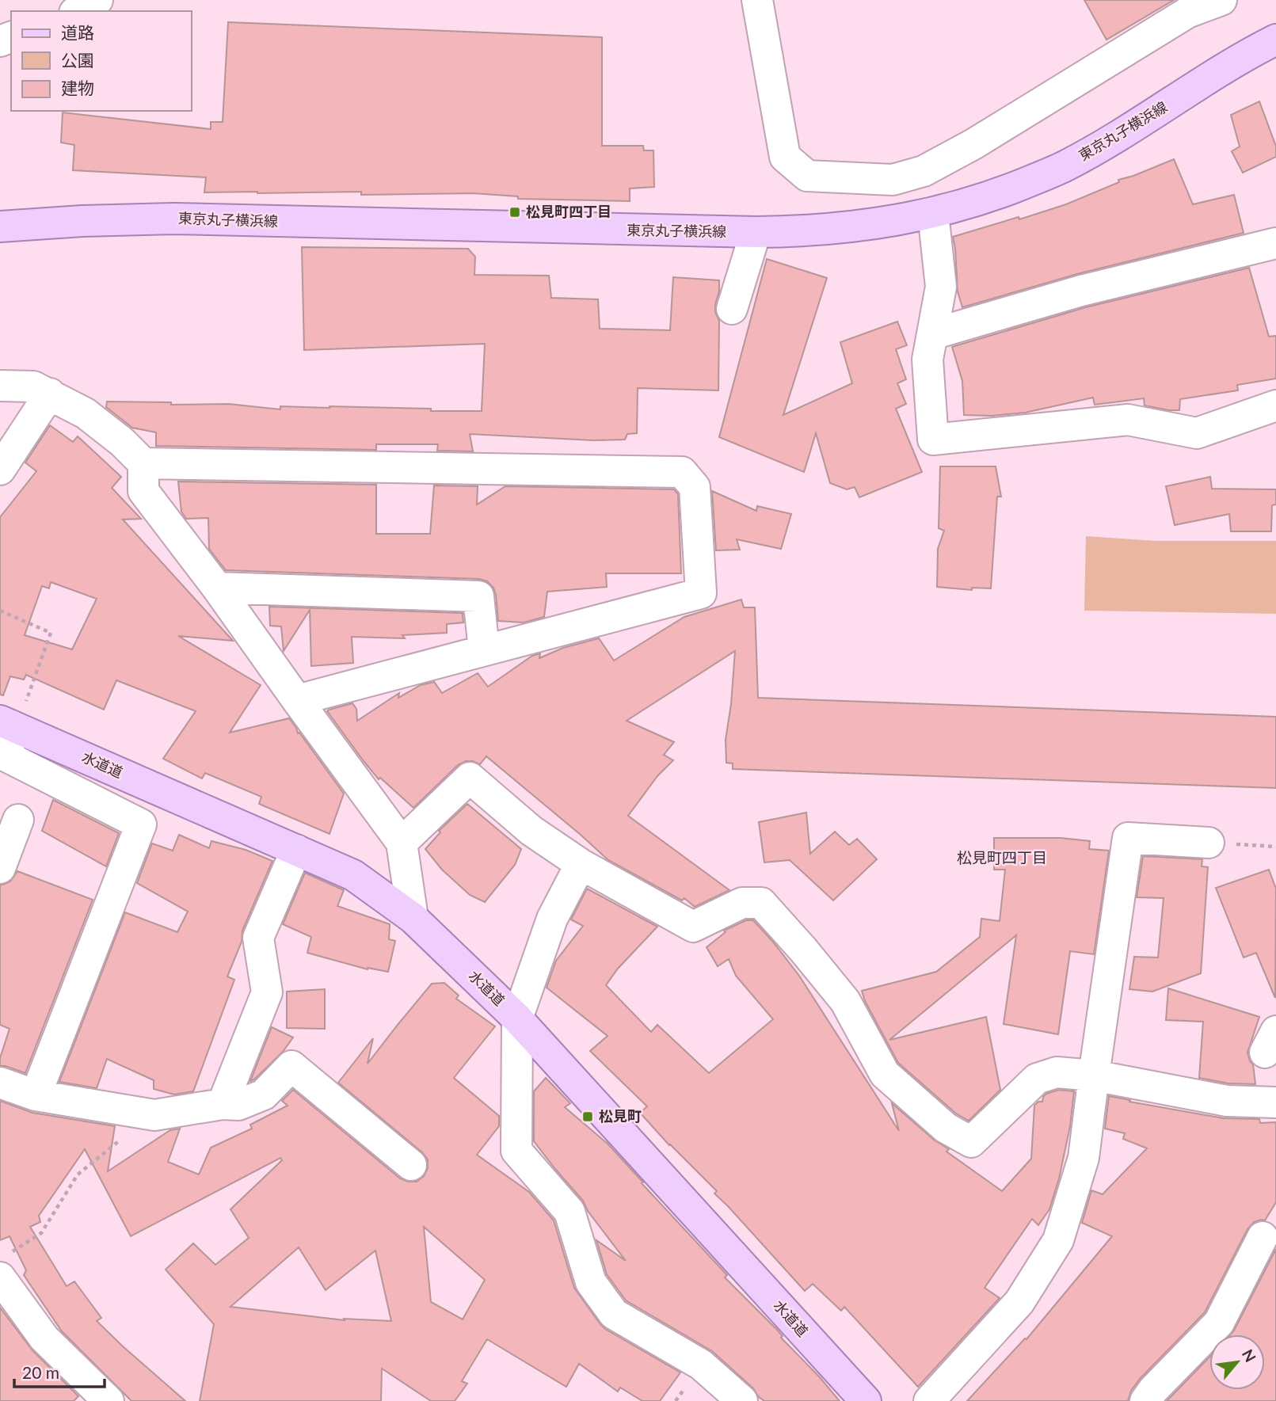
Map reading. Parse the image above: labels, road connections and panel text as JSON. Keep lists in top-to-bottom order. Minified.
{"streets":{"main road":["東京丸子横浜線","水道道"]},"districts":["松見町四丁目"],"places":{"transit":["松見町四丁目","松見町"]},"legend":["道路","公園","建物"],"scale_bar":"20 m","north":"top right"}
